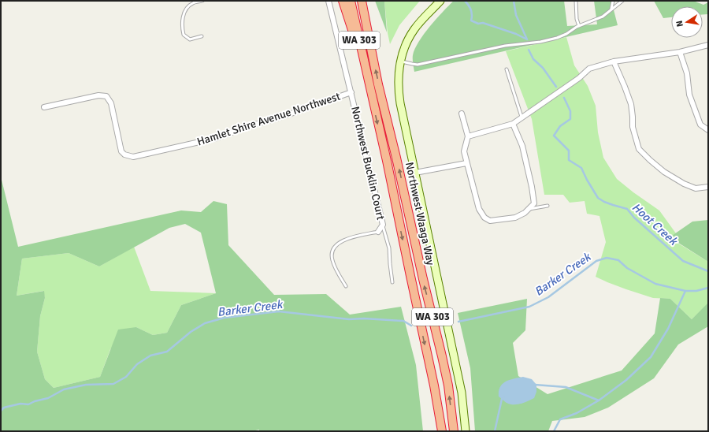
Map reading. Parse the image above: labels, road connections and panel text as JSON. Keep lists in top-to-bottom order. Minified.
{"streets":{"highway":["WA 303","Northwest Waaga Way"],"street":["Hamlet Shire Avenue Northwest","Northwest Bucklin Court"]},"crossings":[["Hamlet Shire Avenue Northwest","Northwest Bucklin Court"]],"water":["Hoot Creek","Barker Creek"],"north":"left"}
